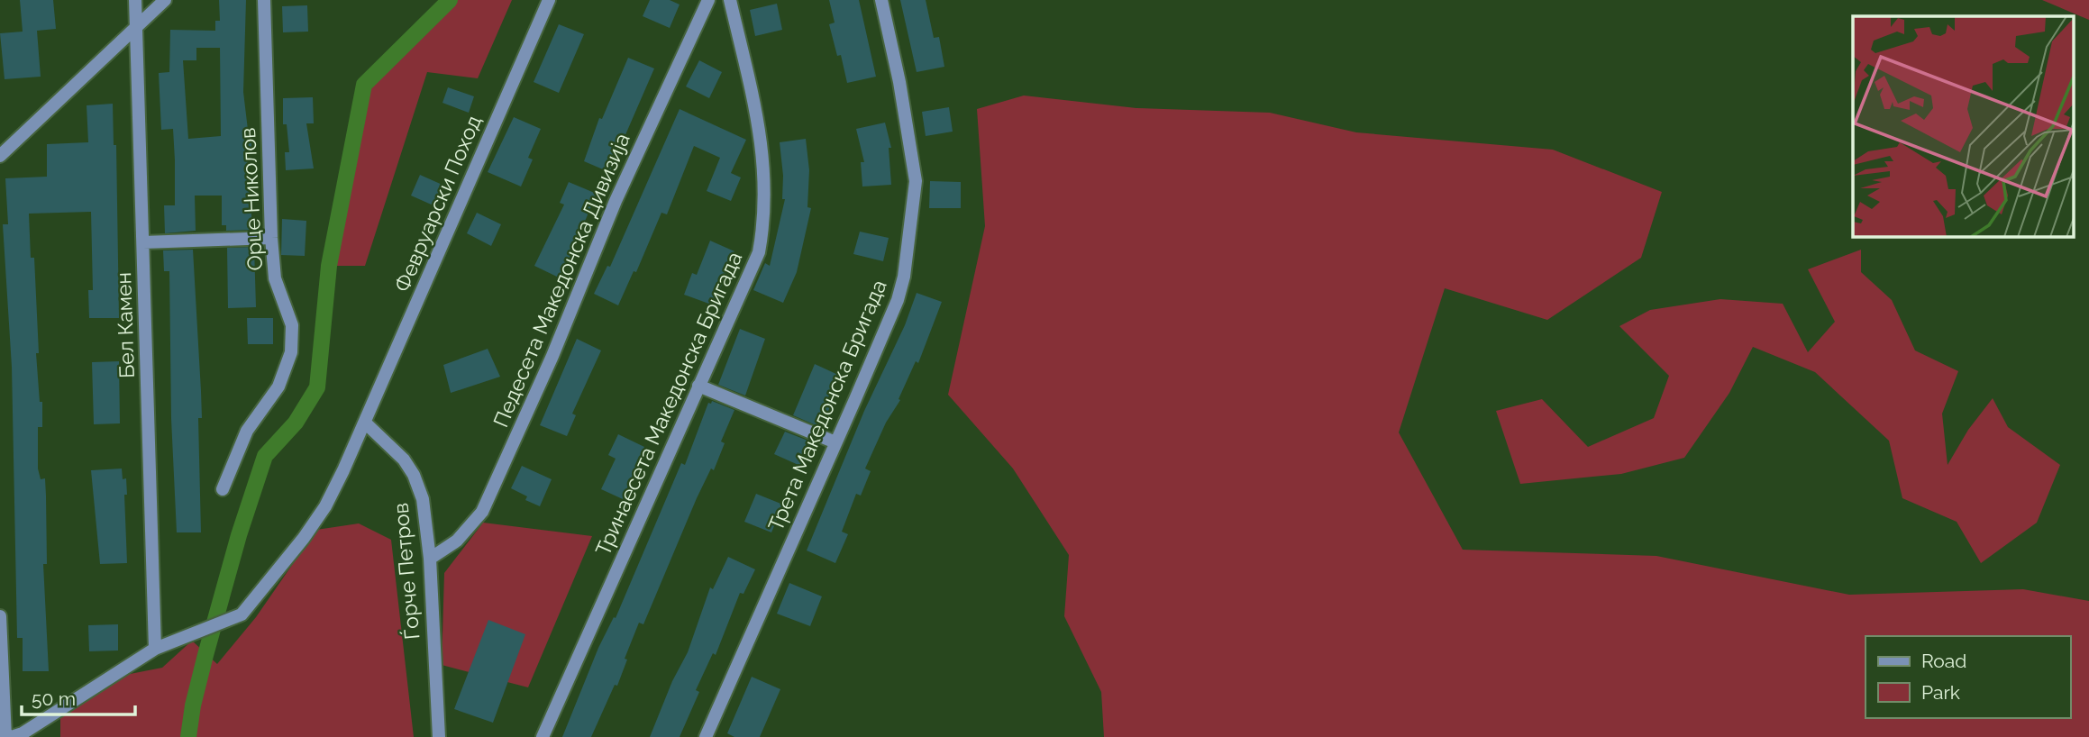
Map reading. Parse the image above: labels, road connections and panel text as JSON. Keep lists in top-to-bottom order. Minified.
{"streets":{"street":["Орце Николов","Февруарски Поход","Педесета Македонска Дивизија","Бел Камен","Тринаесета Македонска Бригада","Трета Македонска Бригада","Ѓорче Петров"]},"crossings":[["Февруарски Поход","Бел Камен"],["Февруарски Поход","Ѓорче Петров"],["Педесета Македонска Дивизија","Ѓорче Петров"]],"legend":["Road","Park"],"scale_bar":"50 m"}
